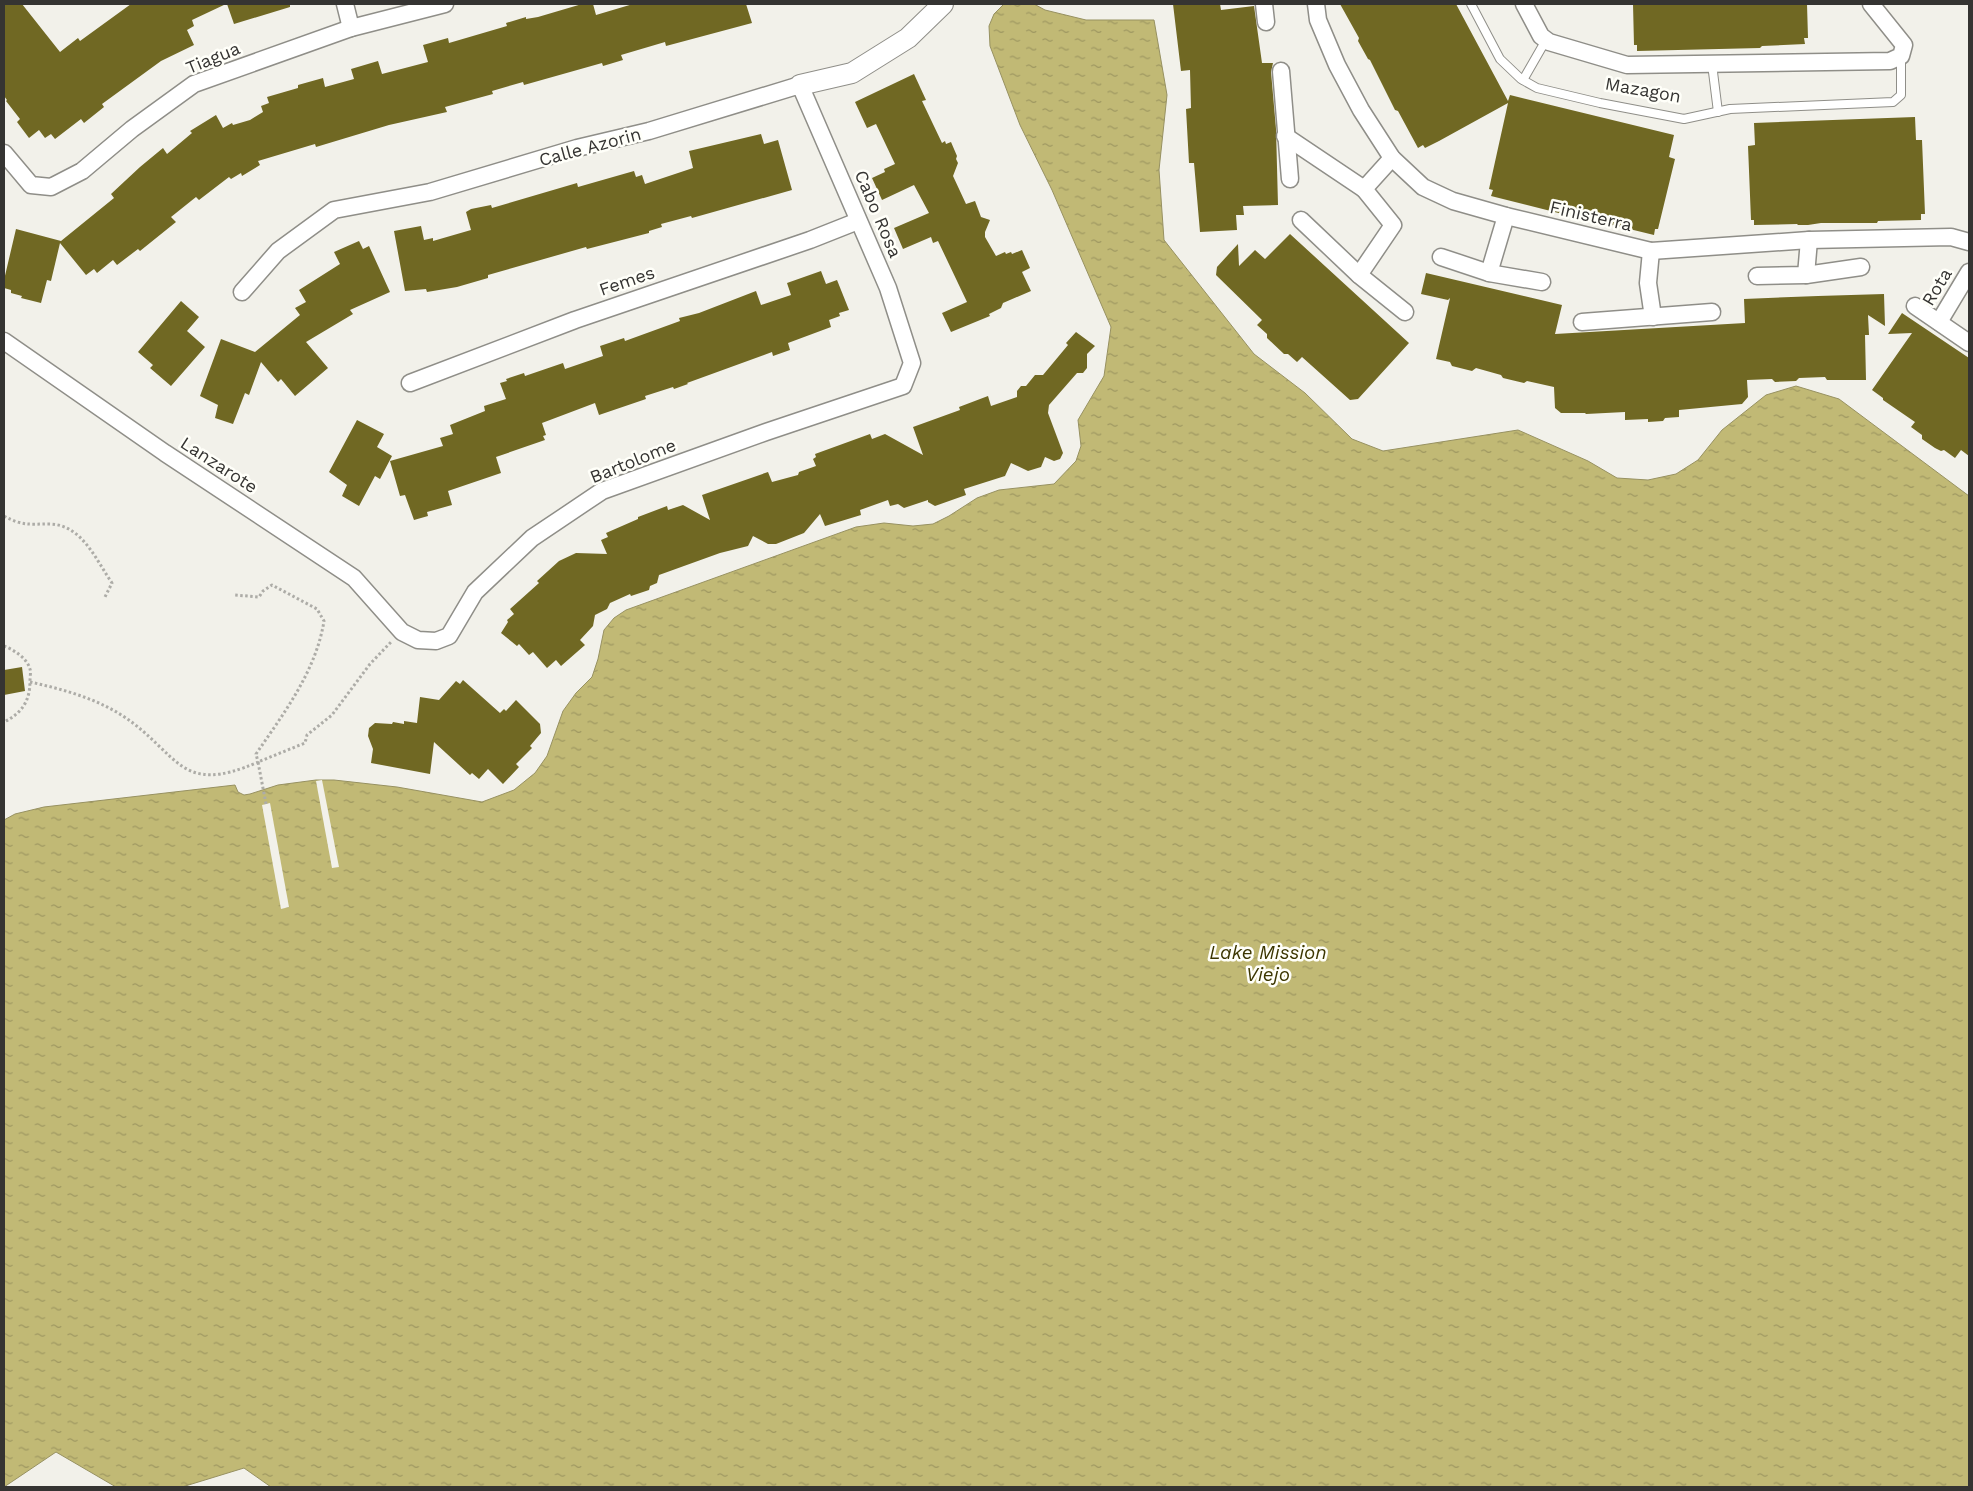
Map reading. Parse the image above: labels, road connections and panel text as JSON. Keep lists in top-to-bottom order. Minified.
{"streets":{"street":["Tiagua","Mazagon","Calle Azorin","Cabo Rosa","Finisterra","Femes","Rota","Bartolome","Lanzarote"]},"crossings":[["Calle Azorin","Cabo Rosa"],["Cabo Rosa","Femes"],["Cabo Rosa","Bartolome"],["Bartolome","Lanzarote"]],"water":["Lake Mission Viejo"]}
